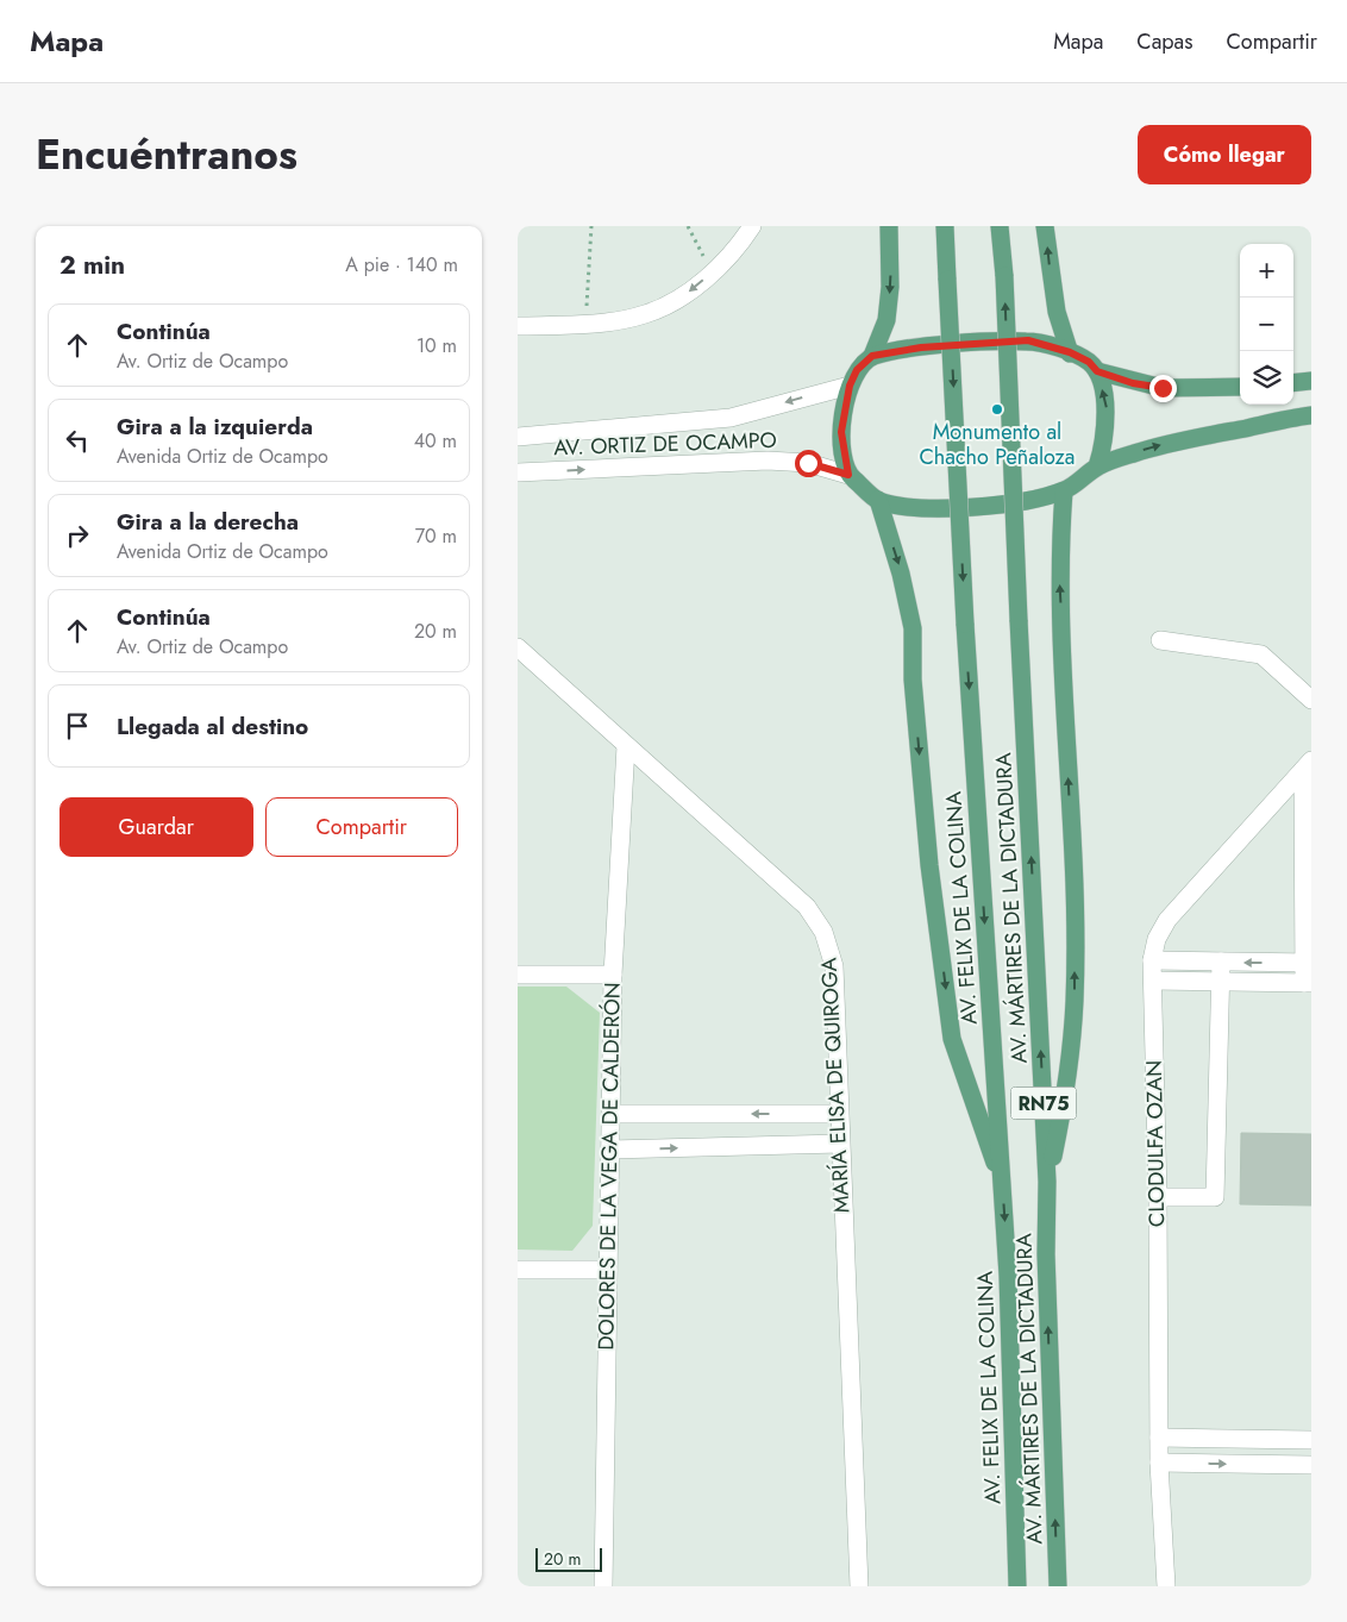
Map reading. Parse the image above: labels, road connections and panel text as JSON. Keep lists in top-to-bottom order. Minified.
{"streets":{"main road":["AV. FELIX DE LA COLINA","AV. MÁRTIRES DE LA DICTADURA","RN75"],"street":["AV. ORTIZ DE OCAMPO","MARÍA ELISA DE QUIROGA","CLODULFA OZAN","DOLORES DE LA VEGA DE CALDERÓN"]},"crossings":[["MARÍA ELISA DE QUIROGA","DOLORES DE LA VEGA DE CALDERÓN"]],"places":["Monumento al Chacho Peñaloza"],"scale_bar":"20 m","page":{"header":"Mapa","nav":["Mapa","Capas","Compartir"],"title":"Encuéntranos","buttons":["Cómo llegar",["Guardar","Compartir"]],"heading":["2 min","A pie · 140 m"],"map_buttons":["+","−"],"list":[["Continúa","Av. Ortiz de Ocampo","10 m"],["Gira a la izquierda","Avenida Ortiz de Ocampo","40 m"],["Gira a la derecha","Avenida Ortiz de Ocampo","70 m"],["Continúa","Av. Ortiz de Ocampo","20 m"],"Llegada al destino"],"scale":"20 m"}}
